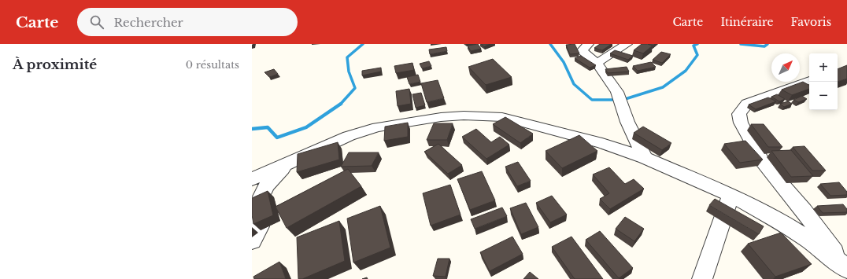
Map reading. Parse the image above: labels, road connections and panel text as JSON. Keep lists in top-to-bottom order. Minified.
{"north":"top right","page":{"header":"Carte","search":"Rechercher","nav":["Carte","Itinéraire","Favoris"],"heading":["À proximité","0 résultats"],"map_buttons":["+","−"]}}
